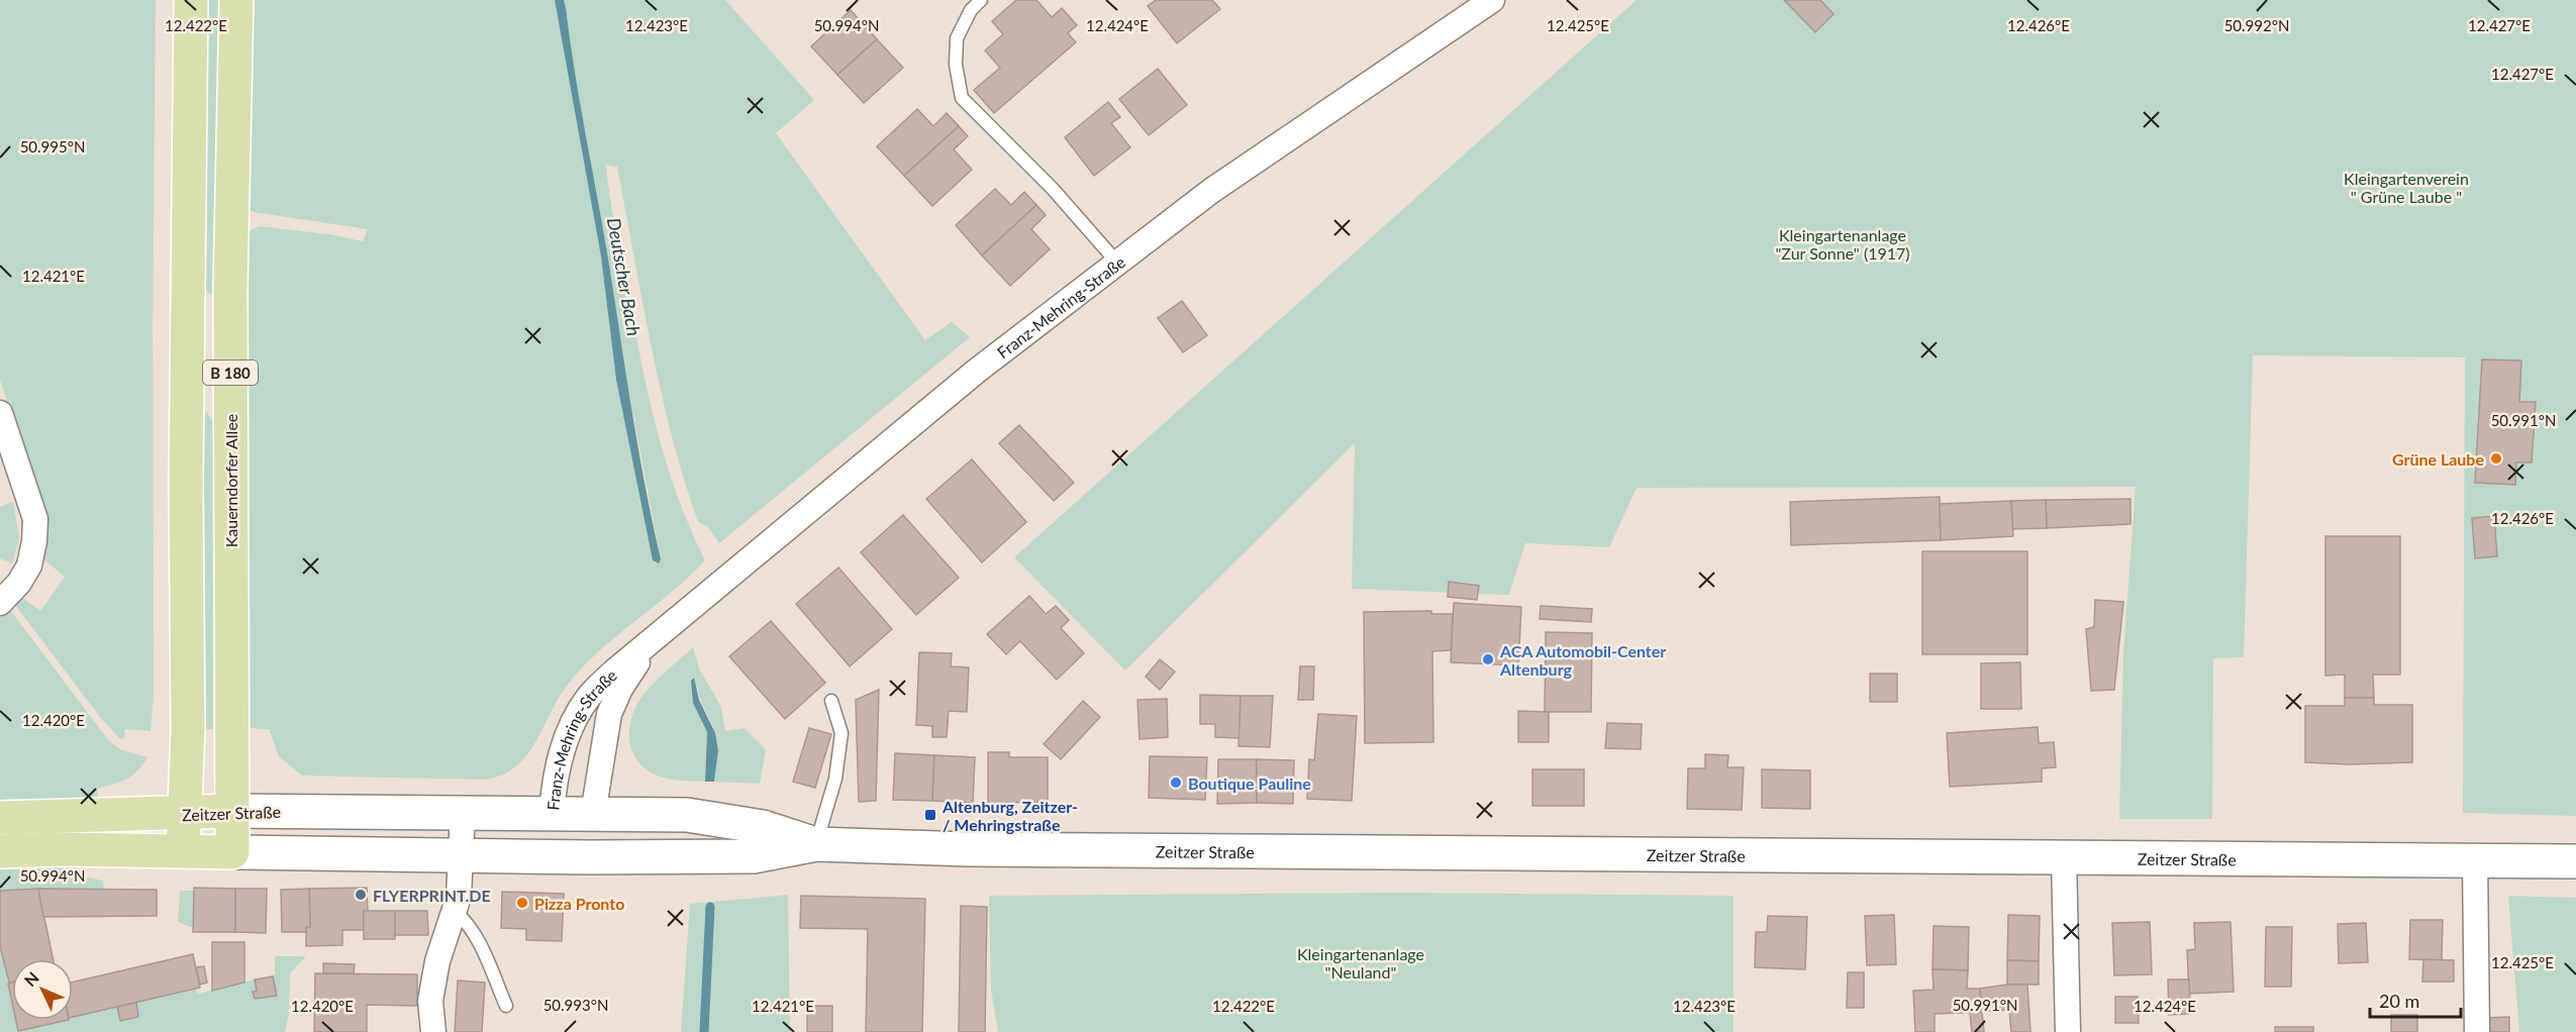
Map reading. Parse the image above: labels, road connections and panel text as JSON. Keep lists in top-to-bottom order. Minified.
{"streets":{"main road":["Franz-Mehring-Straße","B 180","Kauerndorfer Allee","Zeitzer Straße"]},"crossings":[["Franz-Mehring-Straße","Zeitzer Straße"],["B 180","Zeitzer Straße"],["Kauerndorfer Allee","Zeitzer Straße"]],"water":["Deutscher Bach"],"parks":["Kleingartenverein \" Grüne Laube \"","Kleingartenanlage \"Zur Sonne\" (1917)","Kleingartenanlage \"Neuland\""],"places":{"other":["Grüne Laube","ACA Automobil-Center Altenburg","Boutique Pauline","FLYERPRINT.DE","Pizza Pronto"],"transit":["Altenburg, Zeitzer- / Mehringstraße"]},"scale_bar":"20 m","north":"top left","coordinates":["12.422°E","12.423°E","12.424°E","12.425°E","12.426°E","12.427°E","50.994°N","50.992°N","50.995°N","12.421°E","50.991°N","12.420°E","50.993°N"]}
